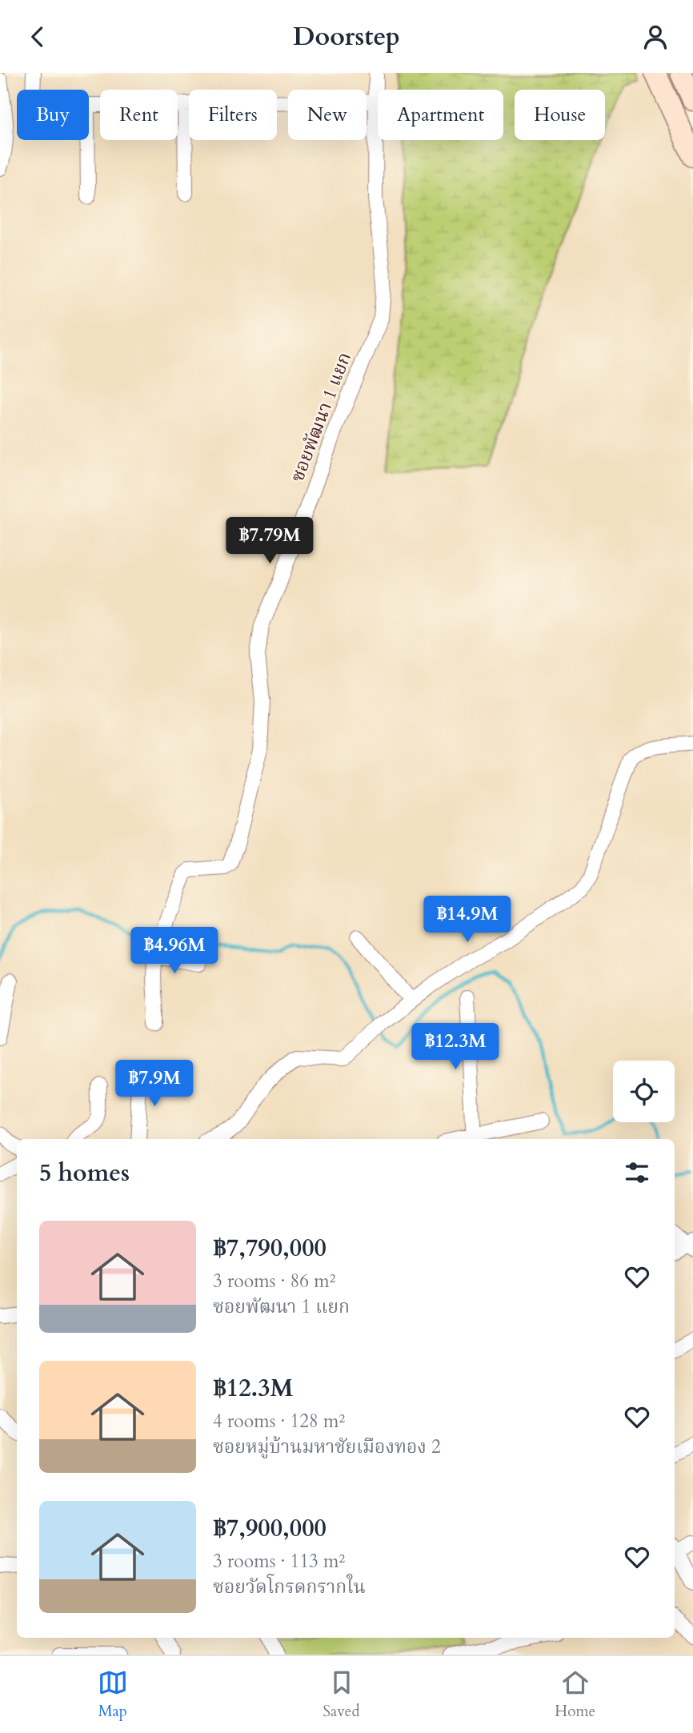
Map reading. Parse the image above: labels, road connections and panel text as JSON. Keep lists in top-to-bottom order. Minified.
{"streets":{"street":["ซอยพัฒนา 1 แยก"]},"page":{"header":"Doorstep","chip":["Buy","Rent","Filters","New","Apartment","House"],"price":["฿7.79M","฿14.9M","฿4.96M","฿12.3M","฿7.9M"],"heading":"5 homes","list":[{"name":"฿7,790,000","note":"3 rooms · 86 m² · ซอยพัฒนา 1 แยก"},{"name":"฿12.3M","note":"4 rooms · 128 m² · ซอยหมู่บ้านมหาชัยเมืองทอง 2"},{"name":"฿7,900,000","note":"3 rooms · 113 m² · ซอยวัดโกรดกรากใน"}],"tabs":["Map","Saved","Home"]}}
